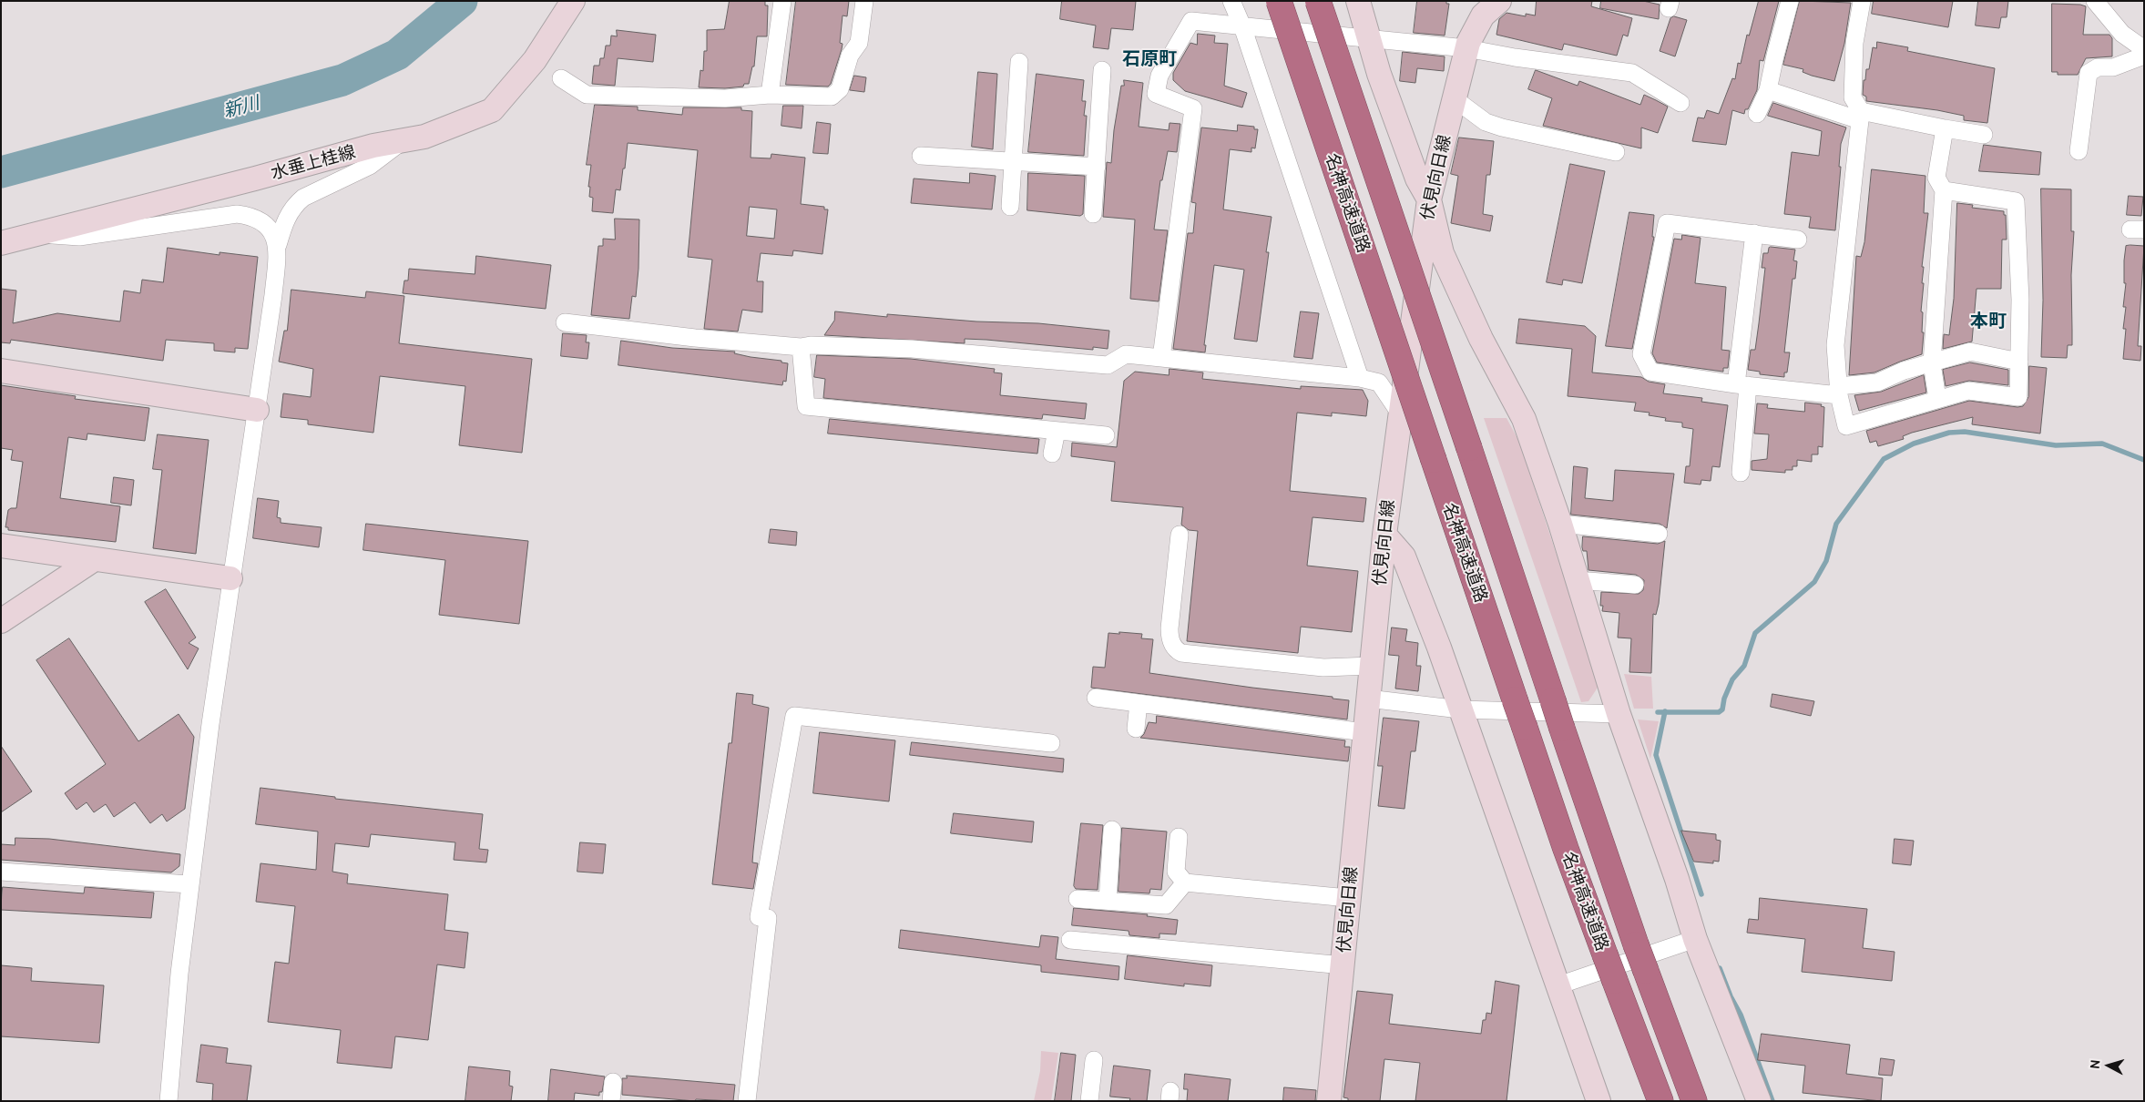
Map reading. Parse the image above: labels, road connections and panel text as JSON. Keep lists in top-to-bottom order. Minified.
{"streets":{"highway":["名神高速道路"],"street":["水垂上桂線","伏見向日線"]},"districts":["石原町","本町"],"water":["新川"],"north":"left"}
